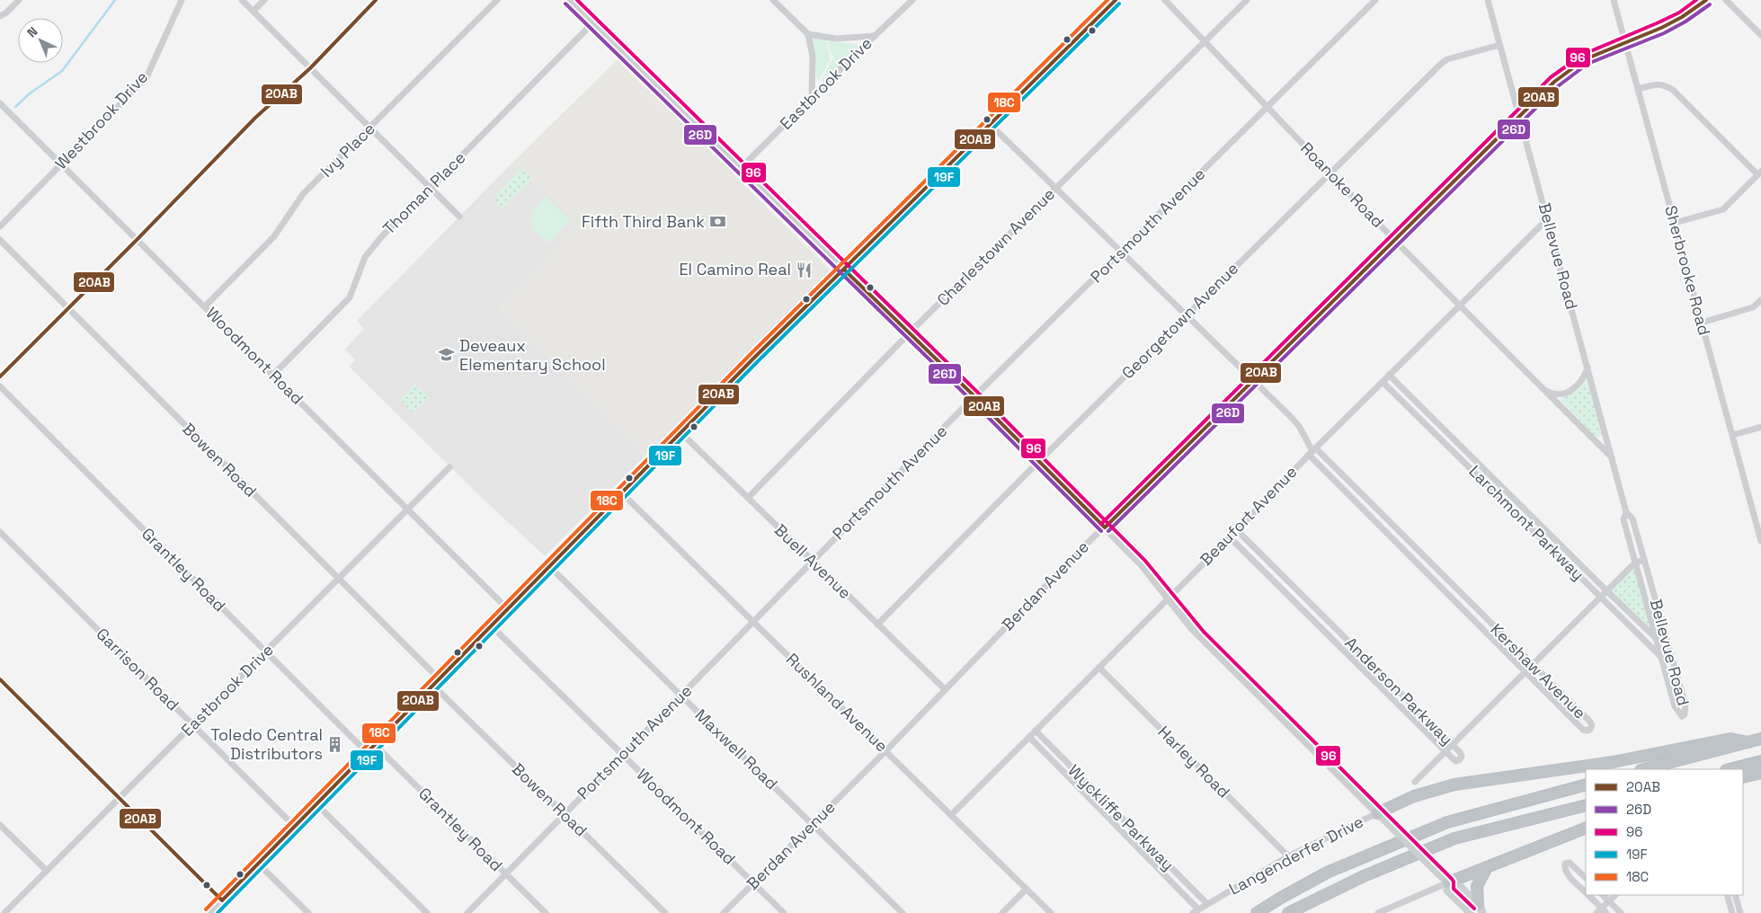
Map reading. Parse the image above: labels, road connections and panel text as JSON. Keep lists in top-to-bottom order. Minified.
{"streets":{"street":["Eastbrook Drive","Westbrook Drive","Ivy Place","Roanoke Road","Thoman Place","Portsmouth Avenue","Charlestown Avenue","Bellevue Road","Sherbrooke Road","Georgetown Avenue","Woodmont Road","Bowen Road","Beaufort Avenue","Larchmont Parkway","Buell Avenue","Grantley Road","Berdan Avenue","Garrison Road","Kershaw Avenue","Anderson Parkway","Rushland Avenue","Maxwell Road","Harley Road","Wyckliffe Parkway","Langenderfer Drive"]},"crossings":[["Eastbrook Drive","Woodmont Road"],["Eastbrook Drive","Bowen Road"],["Eastbrook Drive","Grantley Road"],["Eastbrook Drive","Garrison Road"],["Westbrook Drive","Woodmont Road"],["Ivy Place","Woodmont Road"],["Roanoke Road","Portsmouth Avenue"],["Roanoke Road","Charlestown Avenue"],["Roanoke Road","Bellevue Road"],["Roanoke Road","Georgetown Avenue"],["Roanoke Road","Beaufort Avenue"],["Roanoke Road","Berdan Avenue"],["Thoman Place","Woodmont Road"],["Portsmouth Avenue","Woodmont Road"],["Portsmouth Avenue","Bowen Road"],["Portsmouth Avenue","Buell Avenue"],["Portsmouth Avenue","Grantley Road"],["Portsmouth Avenue","Kershaw Avenue"],["Portsmouth Avenue","Rushland Avenue"],["Portsmouth Avenue","Maxwell Road"],["Charlestown Avenue","Buell Avenue"],["Charlestown Avenue","Kershaw Avenue"],["Bellevue Road","Georgetown Avenue"],["Bellevue Road","Beaufort Avenue"],["Bellevue Road","Larchmont Parkway"],["Bellevue Road","Berdan Avenue"],["Sherbrooke Road","Berdan Avenue"],["Georgetown Avenue","Buell Avenue"],["Georgetown Avenue","Kershaw Avenue"],["Woodmont Road","Berdan Avenue"],["Beaufort Avenue","Larchmont Parkway"],["Beaufort Avenue","Kershaw Avenue"],["Beaufort Avenue","Anderson Parkway"],["Beaufort Avenue","Rushland Avenue"],["Beaufort Avenue","Harley Road"],["Beaufort Avenue","Wyckliffe Parkway"],["Buell Avenue","Berdan Avenue"],["Berdan Avenue","Kershaw Avenue"],["Berdan Avenue","Rushland Avenue"],["Berdan Avenue","Maxwell Road"],["Harley Road","Langenderfer Drive"],["Wyckliffe Parkway","Langenderfer Drive"]],"places":{"bank":["Fifth Third Bank"],"restaurant":["El Camino Real"],"school or university":["Deveaux Elementary School"],"building":["Toledo Central Distributors"]},"lines":["transit line 20AB","transit line 96","transit line 18C","transit line 26D","transit line 19F"],"legend":["20AB","26D","96","19F","18C"],"north":"top left"}
